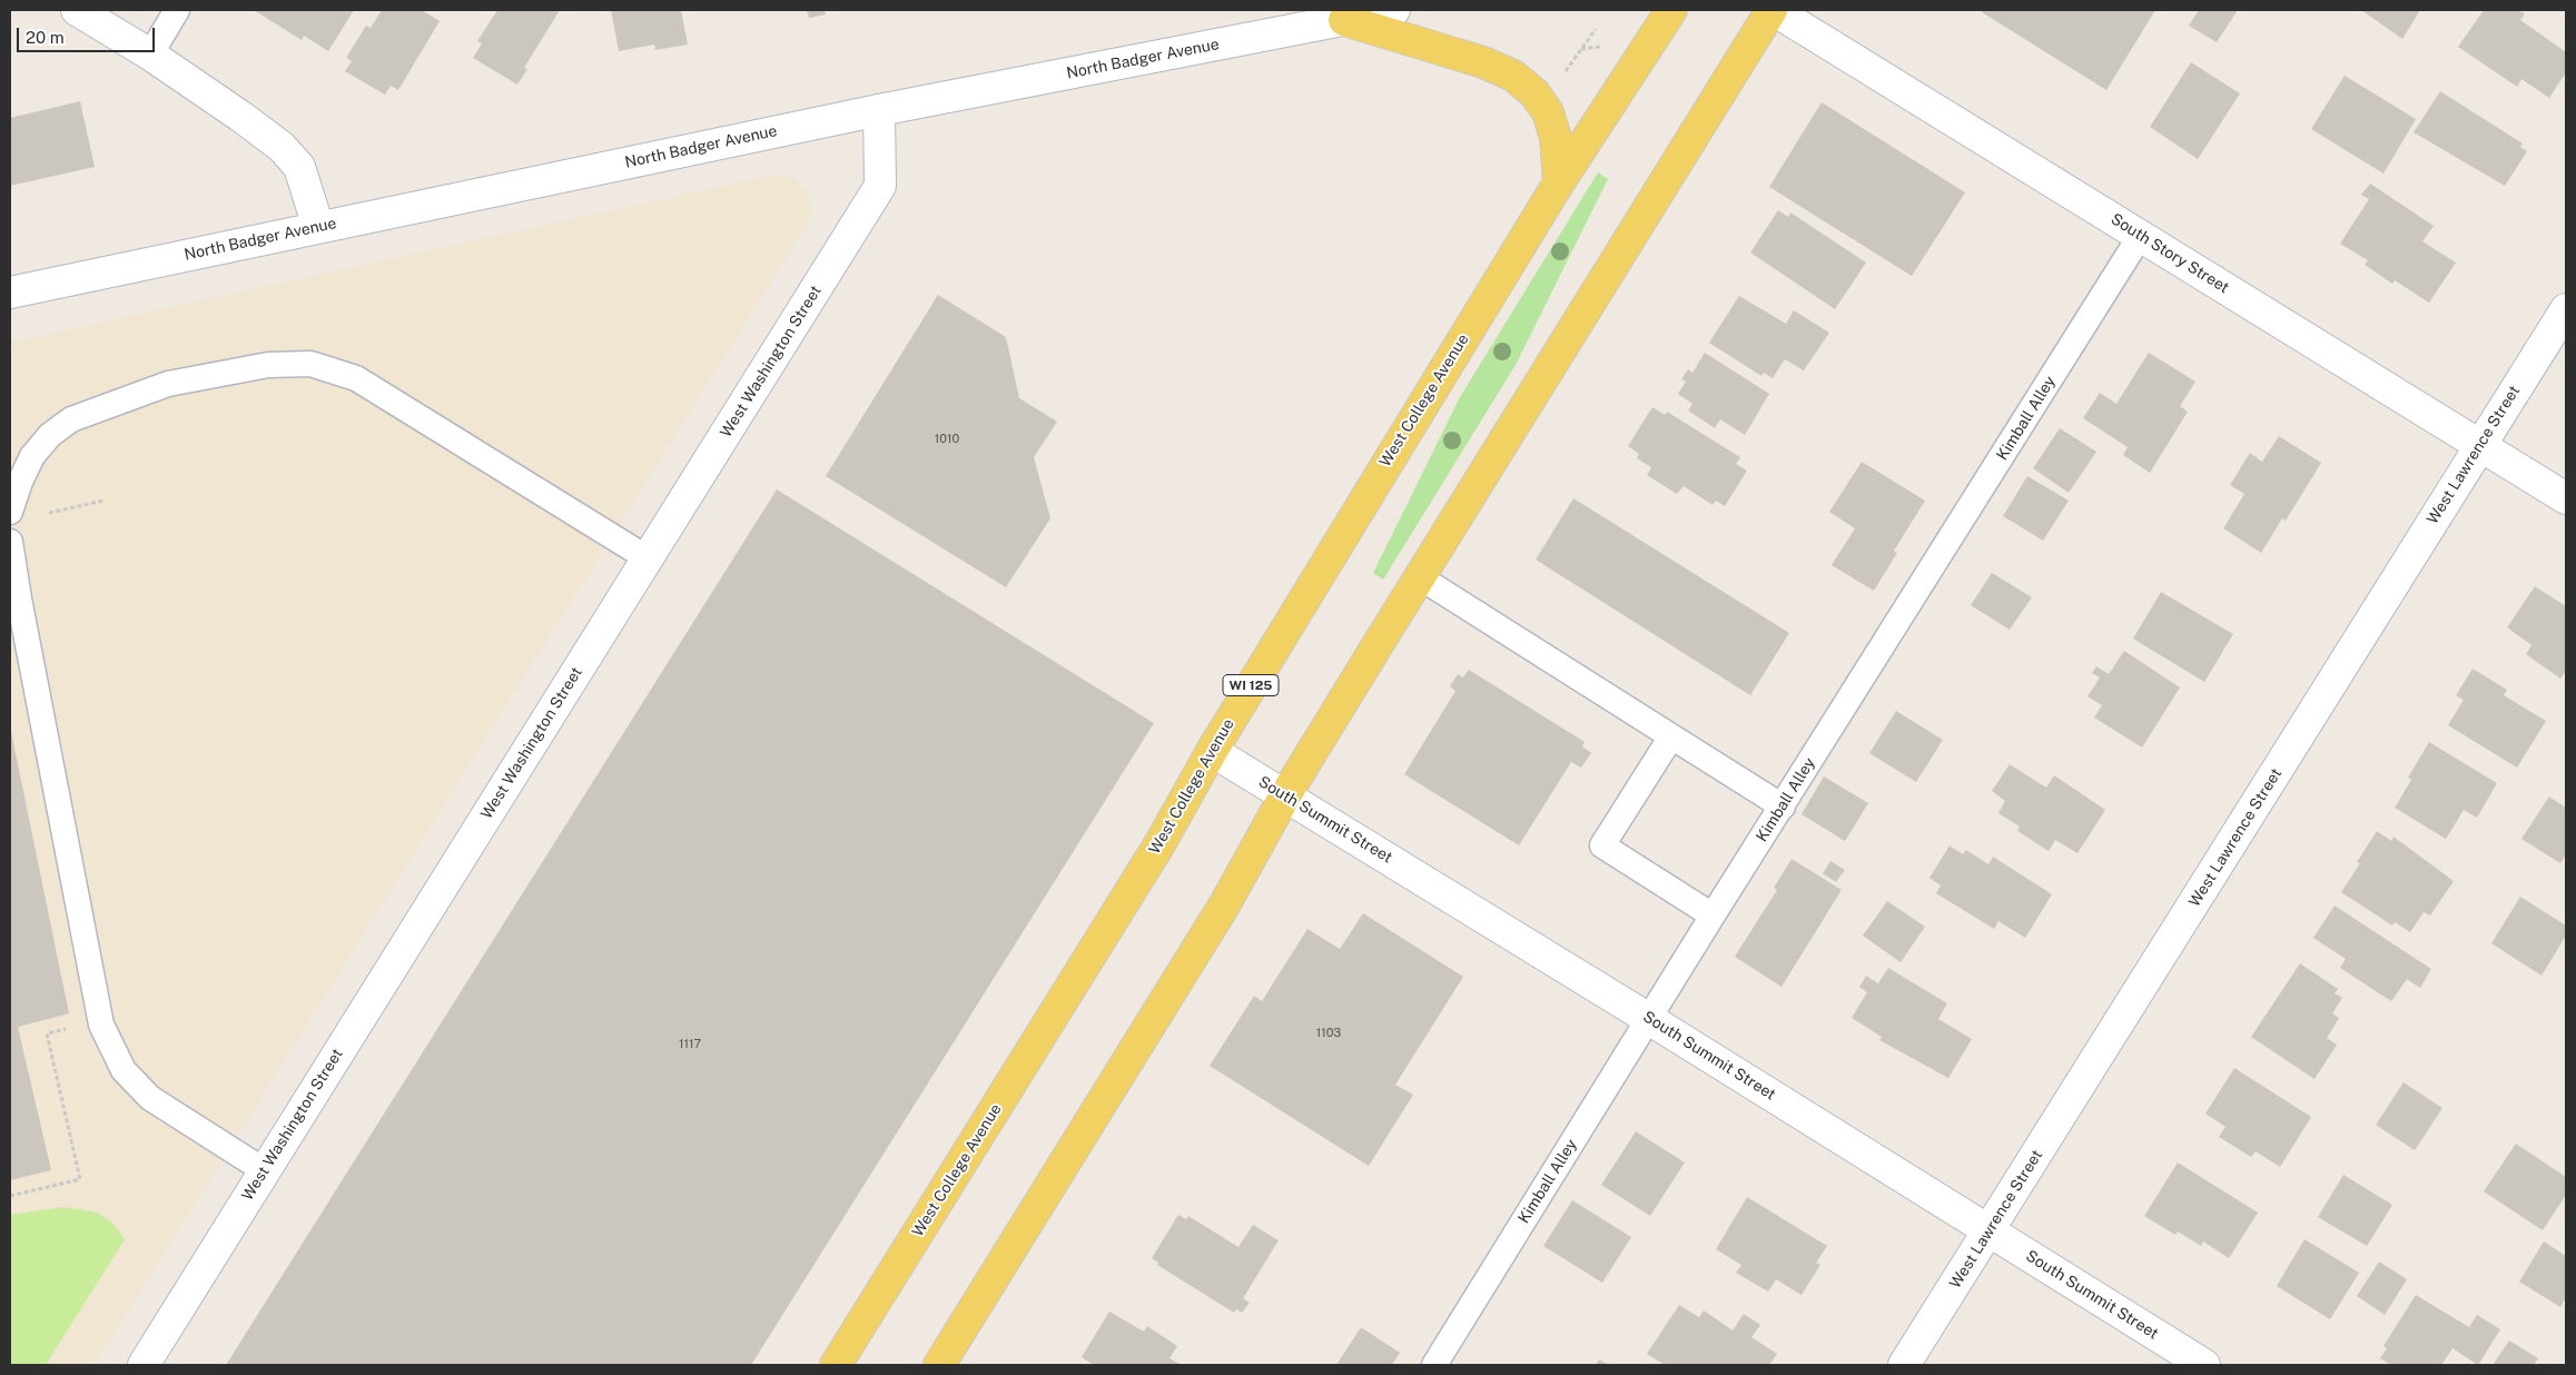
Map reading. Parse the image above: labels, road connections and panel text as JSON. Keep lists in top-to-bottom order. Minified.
{"streets":{"main road":["West College Avenue","WI 125"],"street":["North Badger Avenue","South Story Street","West Washington Street","West Lawrence Street","South Summit Street"],"lane":["Kimball Alley"]},"crossings":[["North Badger Avenue","West Washington Street"],["South Story Street","Kimball Alley"],["South Story Street","West Lawrence Street"],["West College Avenue","South Summit Street"],["Kimball Alley","South Summit Street"],["West Lawrence Street","South Summit Street"]],"house_numbers":["1010","1103","1117"],"scale_bar":"20 m"}
